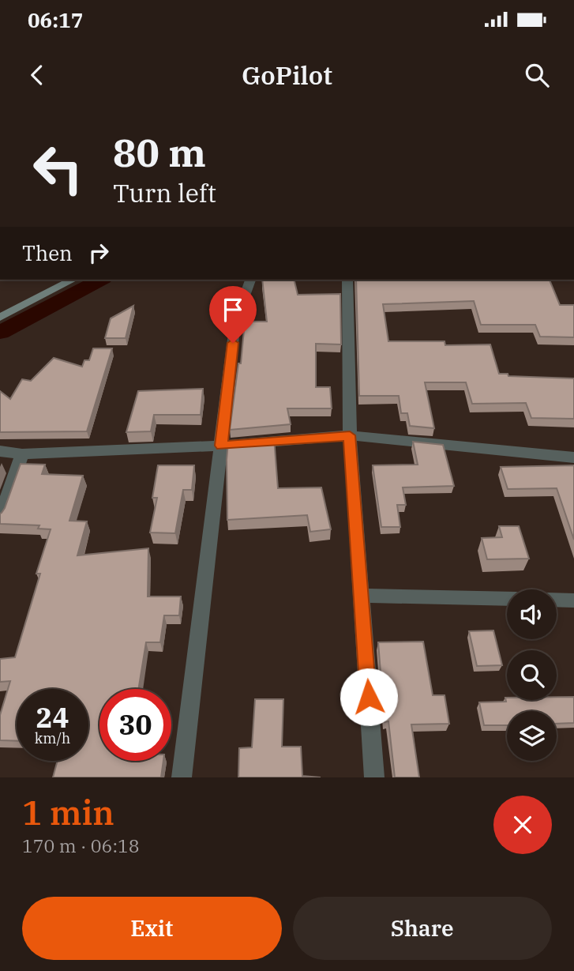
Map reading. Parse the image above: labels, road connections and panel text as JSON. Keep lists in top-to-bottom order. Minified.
{"page":{"status":"06:17","header":"GoPilot","turn":["80 m","Turn left"],"then":"Then","speed":"24 km/h","limit":"30","heading":["1 min","170 m · 06:18"],"buttons":["Exit","Share"]}}
